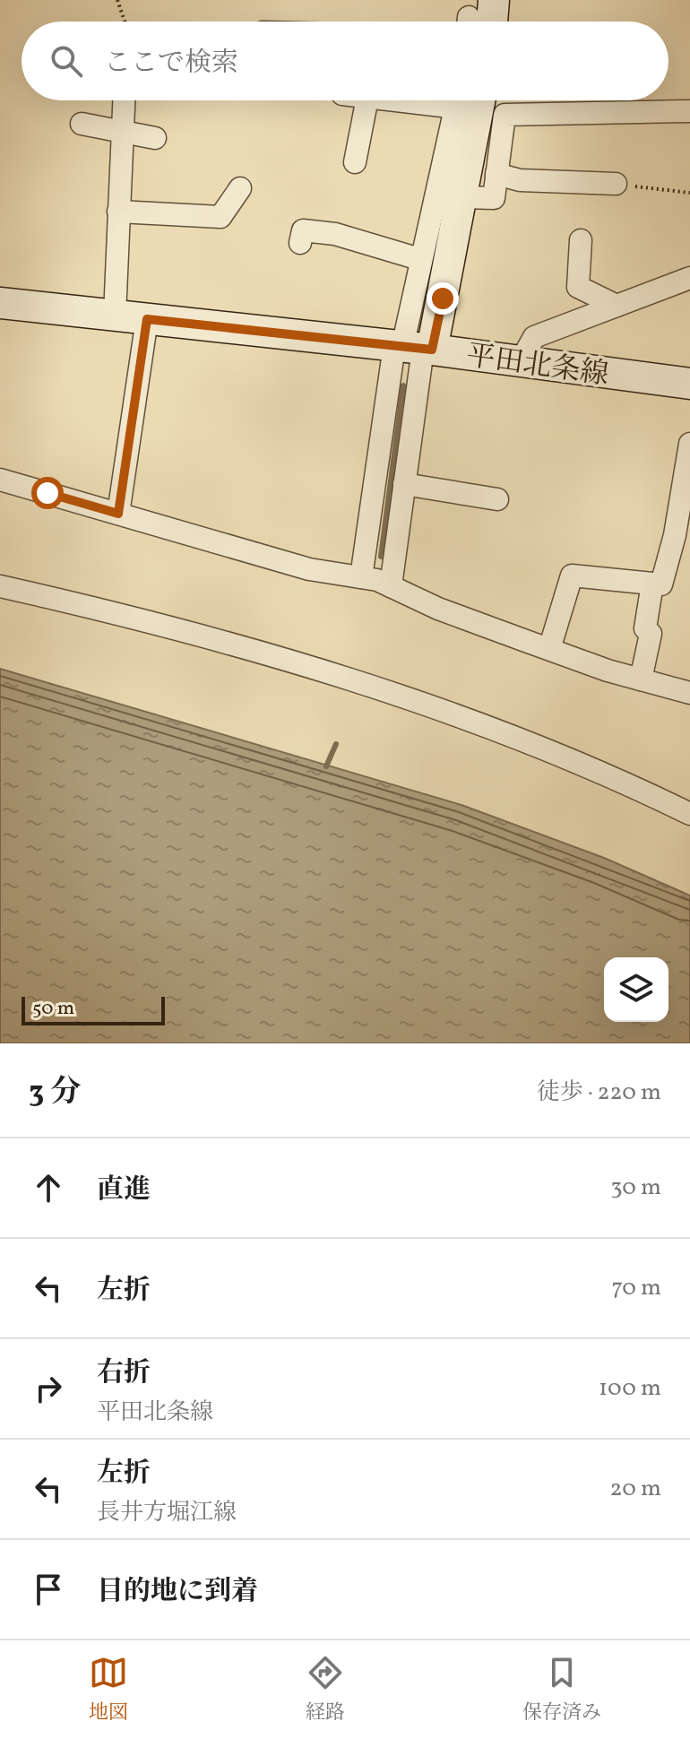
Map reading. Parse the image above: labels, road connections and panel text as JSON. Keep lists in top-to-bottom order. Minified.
{"streets":{"main road":["平田北条線"]},"scale_bar":"50 m","page":{"search":"ここで検索","scale":"50 m","heading":["3 分","徒歩 · 220 m"],"list":[["直進","30 m"],["左折","70 m"],["右折","平田北条線","100 m"],["左折","長井方堀江線","20 m"],"目的地に到着"],"nav":["地図","経路","保存済み"]}}
